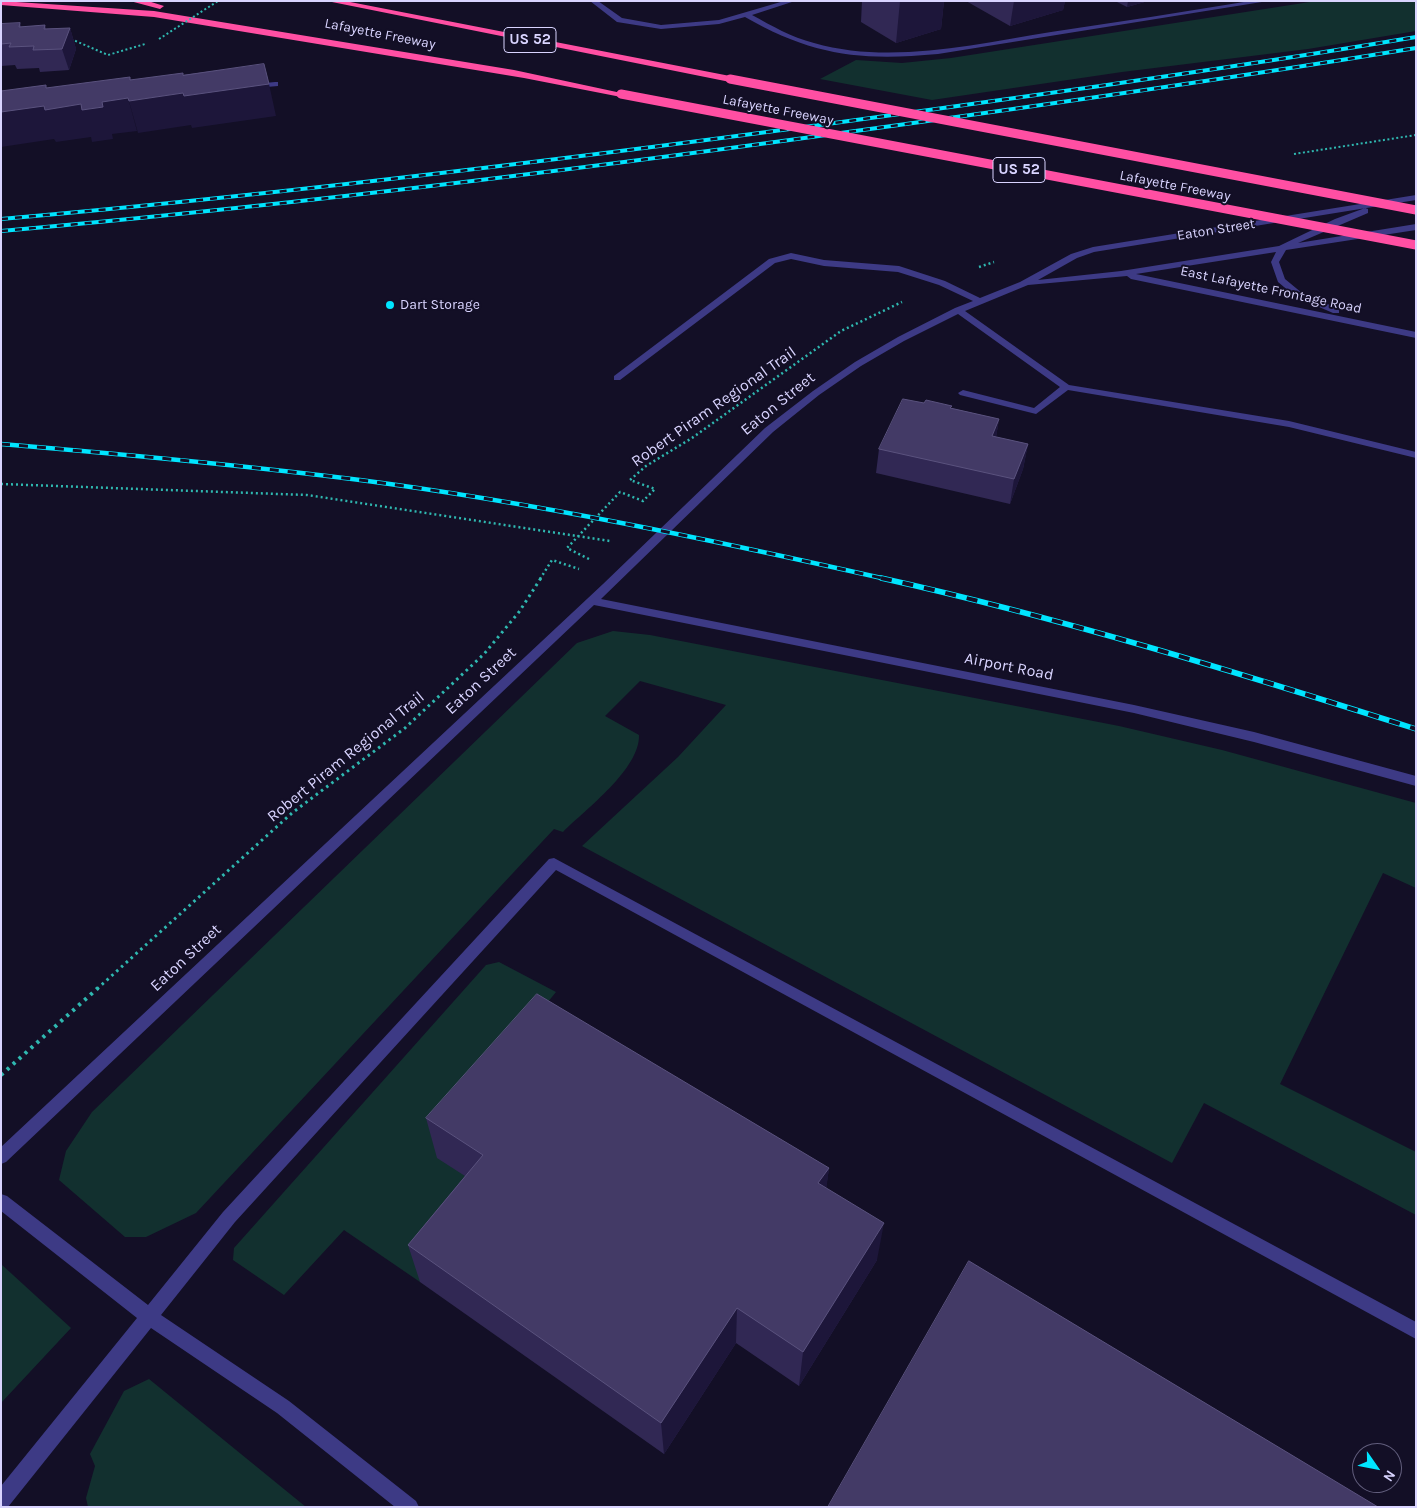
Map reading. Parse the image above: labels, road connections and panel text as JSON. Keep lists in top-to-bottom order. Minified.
{"streets":{"highway":["Lafayette Freeway","US 52"],"street":["Eaton Street","East Lafayette Frontage Road","Airport Road"],"path":["Robert Piram Regional Trail"]},"crossings":[["Eaton Street","East Lafayette Frontage Road"],["Eaton Street","Airport Road"]],"places":["Dart Storage"],"north":"bottom right"}
